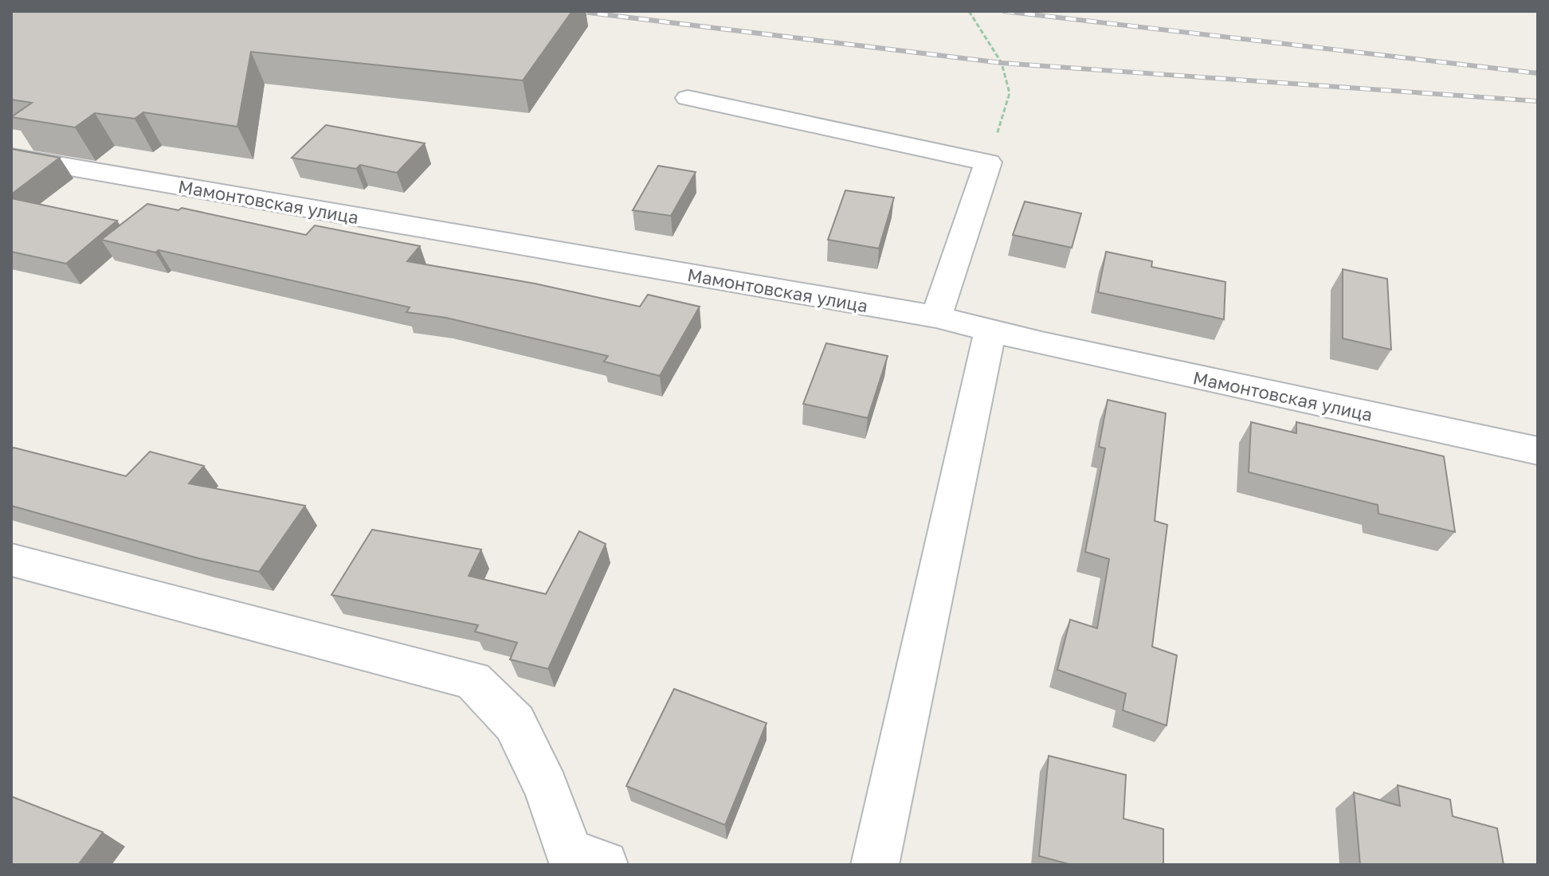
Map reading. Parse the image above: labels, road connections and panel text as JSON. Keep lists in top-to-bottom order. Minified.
{"streets":{"street":["Мамонтовская улица"]}}
